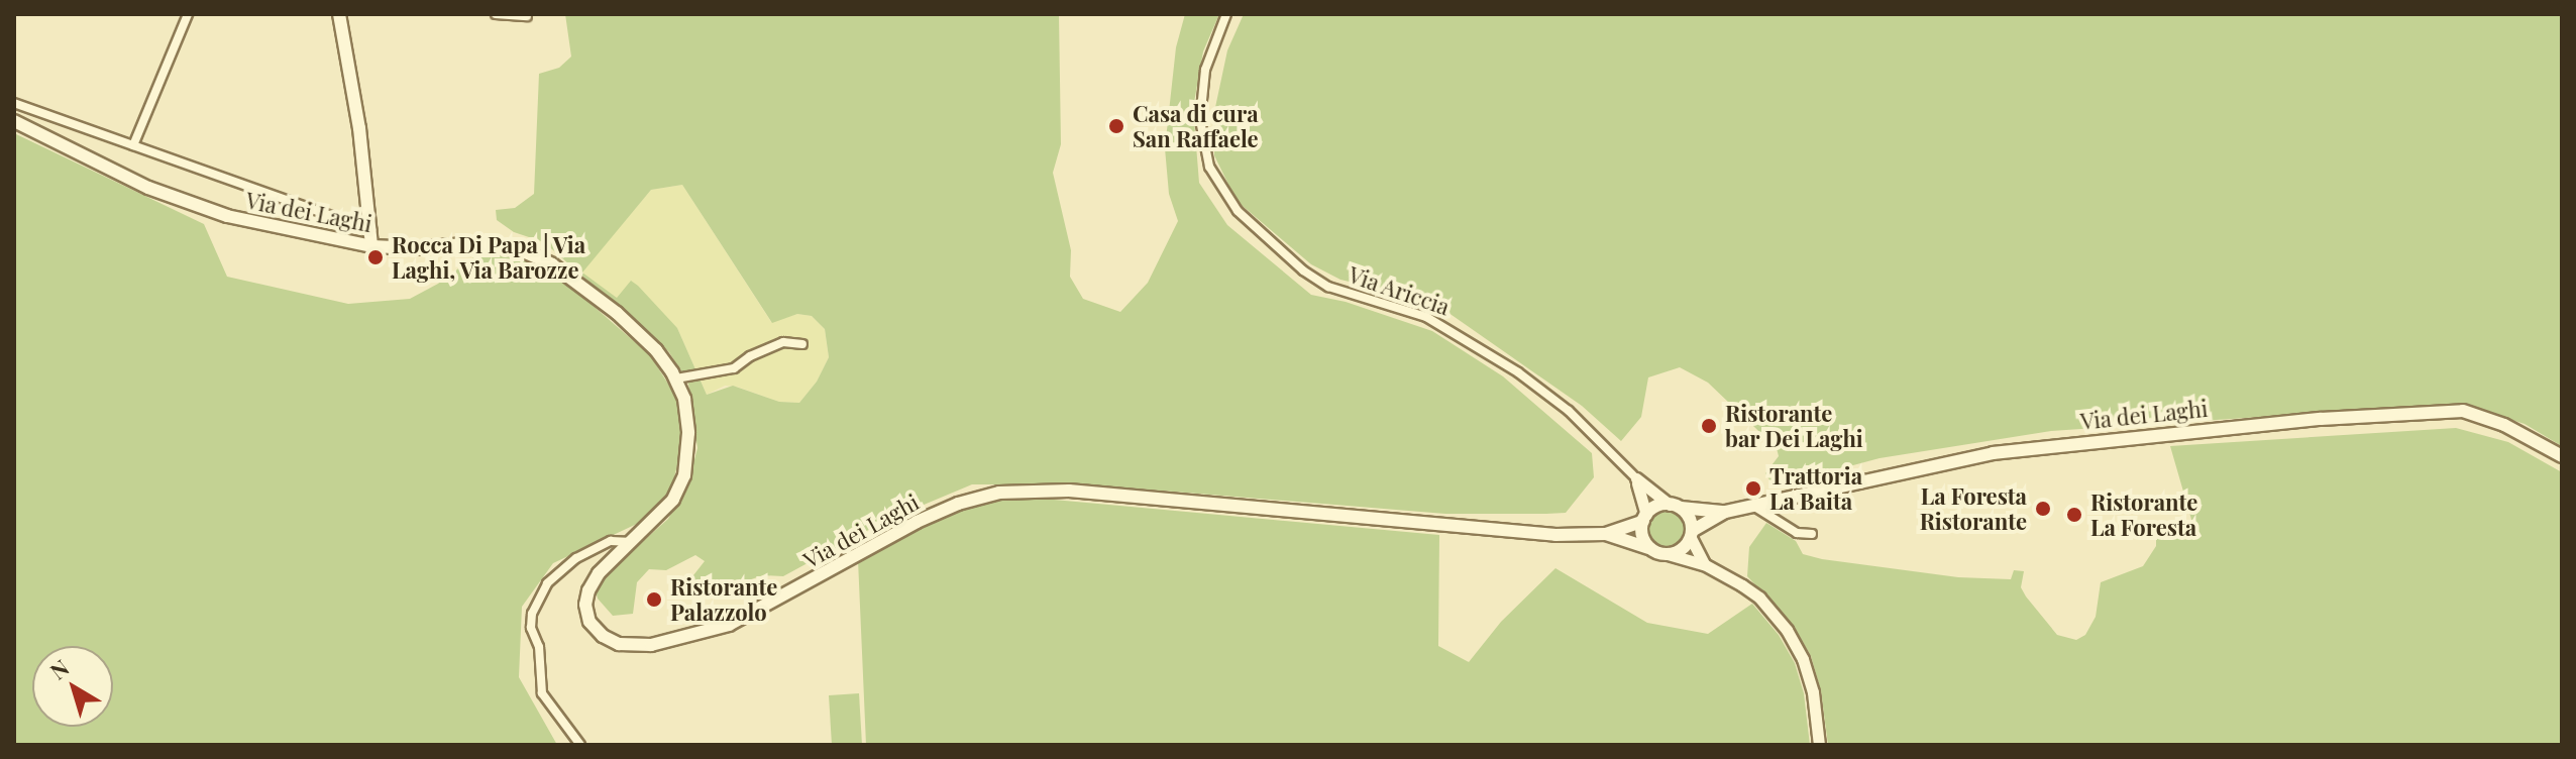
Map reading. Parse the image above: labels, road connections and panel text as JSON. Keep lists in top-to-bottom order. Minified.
{"streets":{"main road":["Via dei Laghi"],"street":["Via Ariccia"]},"crossings":[["Via dei Laghi","Via Ariccia"]],"places":["Casa di cura San Raffaele","Rocca Di Papa | Via Laghi, Via Barozze","Ristorante bar Dei Laghi","Trattoria La Baita","La Foresta Ristorante","Ristorante La Foresta","Ristorante Palazzolo"],"north":"top left"}
